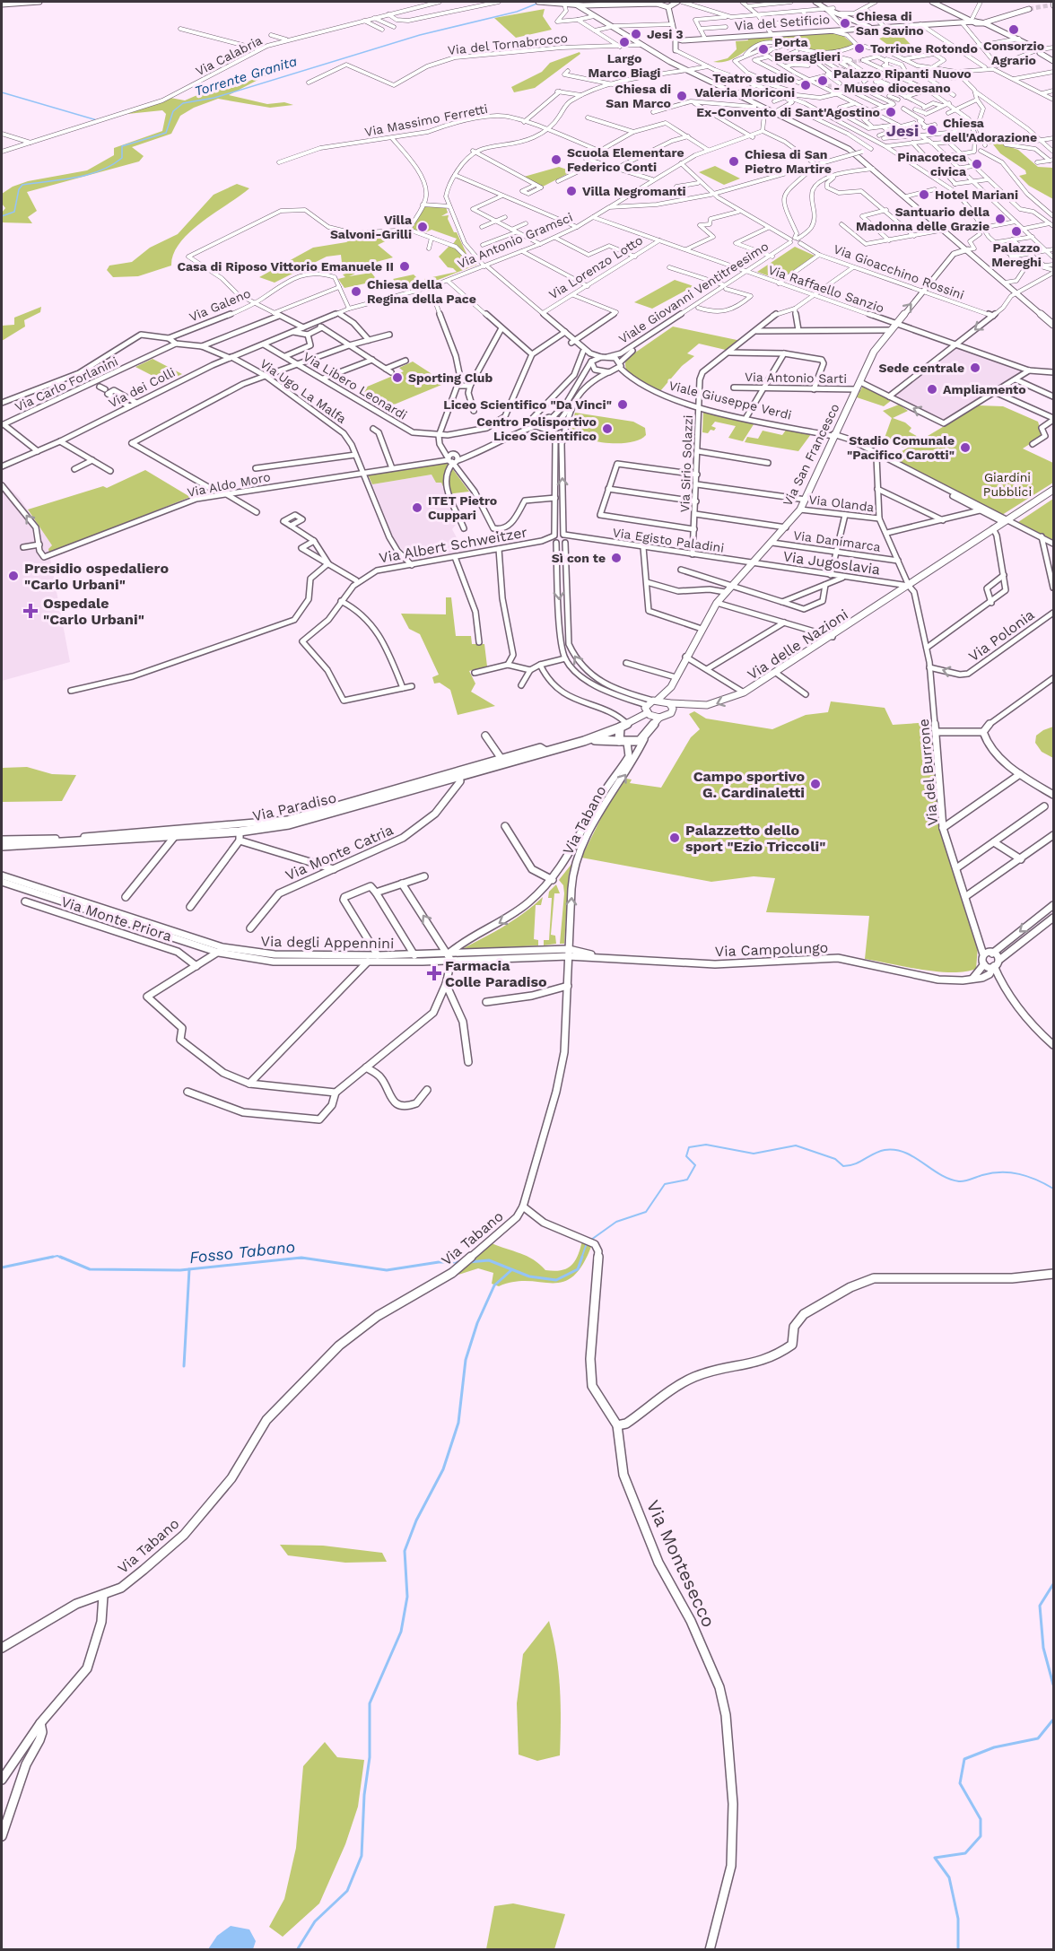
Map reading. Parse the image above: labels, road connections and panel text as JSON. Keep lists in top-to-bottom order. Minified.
{"streets":{"main road":["Via del Setificio","Via San Francesco","Via delle Nazioni","Via Paradiso"],"street":["Via del Tornabrocco","Via Calabria","Via Massimo Ferretti","Via Antonio Gramsci","Via Lorenzo Lotto","Via Gioacchino Rossini","Via Raffaello Sanzio","Viale Giovanni Ventitreesimo","Via Galeno","Via Antonio Sarti","Via Carlo Forlanini","Via Libero Leonardi","Via dei Colli","Via Ugo La Malfa","Viale Giuseppe Verdi","Via Sirio Solazzi","Via Aldo Moro","Via Olanda","Via Egisto Paladini","Via Danimarca","Via Albert Schweitzer","Via Jugoslavia","Via Polonia","Via del Burrone","Via Tabano","Via Monte Catria","Via Monte Priora","Via degli Appennini","Via Campolungo","Via Montesecco"]},"crossings":[["Via Antonio Gramsci","Via Gioacchino Rossini"],["Via Antonio Gramsci","Via Raffaello Sanzio"],["Via Antonio Gramsci","Via dei Colli"],["Via Antonio Gramsci","Viale Giuseppe Verdi"],["Via Lorenzo Lotto","Via Raffaello Sanzio"],["Via Lorenzo Lotto","Viale Giuseppe Verdi"],["Via Gioacchino Rossini","Viale Giovanni Ventitreesimo"],["Via Gioacchino Rossini","Via San Francesco"],["Via Gioacchino Rossini","Via Sirio Solazzi"],["Via Raffaello Sanzio","Viale Giovanni Ventitreesimo"],["Via Raffaello Sanzio","Via San Francesco"],["Via Raffaello Sanzio","Via Sirio Solazzi"],["Viale Giovanni Ventitreesimo","Viale Giuseppe Verdi"],["Via Antonio Sarti","Via San Francesco"],["Via Carlo Forlanini","Via dei Colli"],["Via Libero Leonardi","Via dei Colli"],["Via dei Colli","Via Ugo La Malfa"],["Via Ugo La Malfa","Via Aldo Moro"],["Via Ugo La Malfa","Via Albert Schweitzer"],["Viale Giuseppe Verdi","Via San Francesco"],["Viale Giuseppe Verdi","Via Sirio Solazzi"],["Viale Giuseppe Verdi","Via Aldo Moro"],["Viale Giuseppe Verdi","Via delle Nazioni"],["Via San Francesco","Via Olanda"],["Via San Francesco","Via Egisto Paladini"],["Via San Francesco","Via Danimarca"],["Via San Francesco","Via Jugoslavia"],["Via San Francesco","Via delle Nazioni"],["Via Sirio Solazzi","Via Egisto Paladini"],["Via Olanda","Via del Burrone"],["Via Egisto Paladini","Via Albert Schweitzer"],["Via Egisto Paladini","Via Jugoslavia"],["Via Danimarca","Via del Burrone"],["Via Jugoslavia","Via delle Nazioni"],["Via Jugoslavia","Via del Burrone"],["Via Polonia","Via del Burrone"],["Via delle Nazioni","Via del Burrone"],["Via del Burrone","Via Campolungo"],["Via Paradiso","Via Monte Catria"],["Via Tabano","Via degli Appennini"],["Via Tabano","Via Campolungo"],["Via Tabano","Via Montesecco"],["Via degli Appennini","Via Campolungo"]],"districts":["Jesi"],"water":["Torrente Granita","Fosso Tabano"],"parks":["Giardini Pubblici"],"places":{"other":["Chiesa di San Savino","Consorzio Agrario","Jesi 3","Largo Marco Biagi","Torrione Rotondo","Porta Bersaglieri","Palazzo Ripanti Nuovo - Museo diocesano","Teatro studio Valeria Moriconi","Chiesa di San Marco","Ex-Convento di Sant'Agostino","Chiesa dell'Adorazione","Scuola Elementare Federico Conti","Chiesa di San Pietro Martire","Pinacoteca civica","Villa Negromanti","Hotel Mariani","Santuario della Madonna delle Grazie","Villa Salvoni-Grilli","Palazzo Mereghi","Casa di Riposo Vittorio Emanuele II","Chiesa della Regina della Pace","Sede centrale","Sporting Club","Ampliamento","Liceo Scientifico \"Da Vinci\"","Centro Polisportivo Liceo Scientifico","Stadio Comunale \"Pacifico Carotti\"","ITET Pietro Cuppari","Sì con te","Presidio ospedaliero \"Carlo Urbani\"","Campo sportivo G. Cardinaletti","Palazzetto dello sport \"Ezio Triccoli\""],"health":["Ospedale \"Carlo Urbani\"","Farmacia Colle Paradiso"]}}
